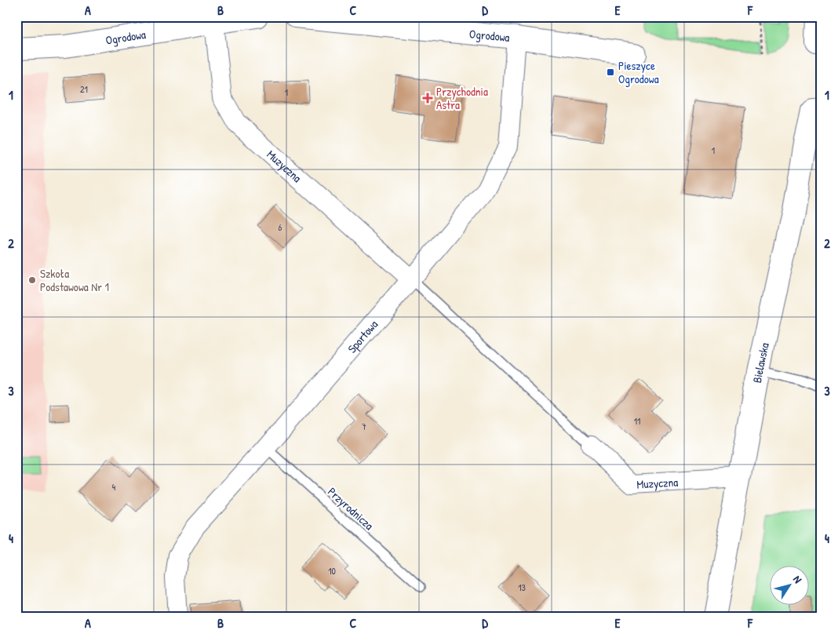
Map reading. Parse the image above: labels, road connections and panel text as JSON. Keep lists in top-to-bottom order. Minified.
{"streets":{"street":["Ogrodowa","Muzyczna","Sportowa","Bielawska"],"lane":["Przyrodnicza"]},"crossings":[["Ogrodowa","Muzyczna"],["Ogrodowa","Sportowa"],["Muzyczna","Sportowa"],["Muzyczna","Bielawska"],["Sportowa","Przyrodnicza"]],"places":{"transit":["Pieszyce Ogrodowa"],"health":["Przychodnia Astra"],"other":["Szkoła Podstawowa Nr 1"]},"house_numbers":["21","1","1","6","11","7","4","10","13"],"north":"top right","grid":{"columns":["A","B","C","D","E","F"],"rows":["1","2","3","4"]}}
